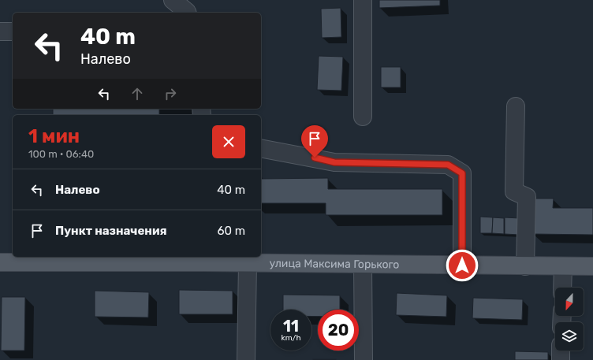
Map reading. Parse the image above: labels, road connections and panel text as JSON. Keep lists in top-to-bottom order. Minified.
{"streets":{"main road":["улица Максима Горького"]},"north":"bottom","page":{"turn":["40 m","Налево"],"heading":["1 мин","100 m · 06:40"],"list":[{"name":"Налево","value":"40 m"},{"name":"Пункт назначения","value":"60 m"}],"speed":"11 km/h","limit":"20"}}
